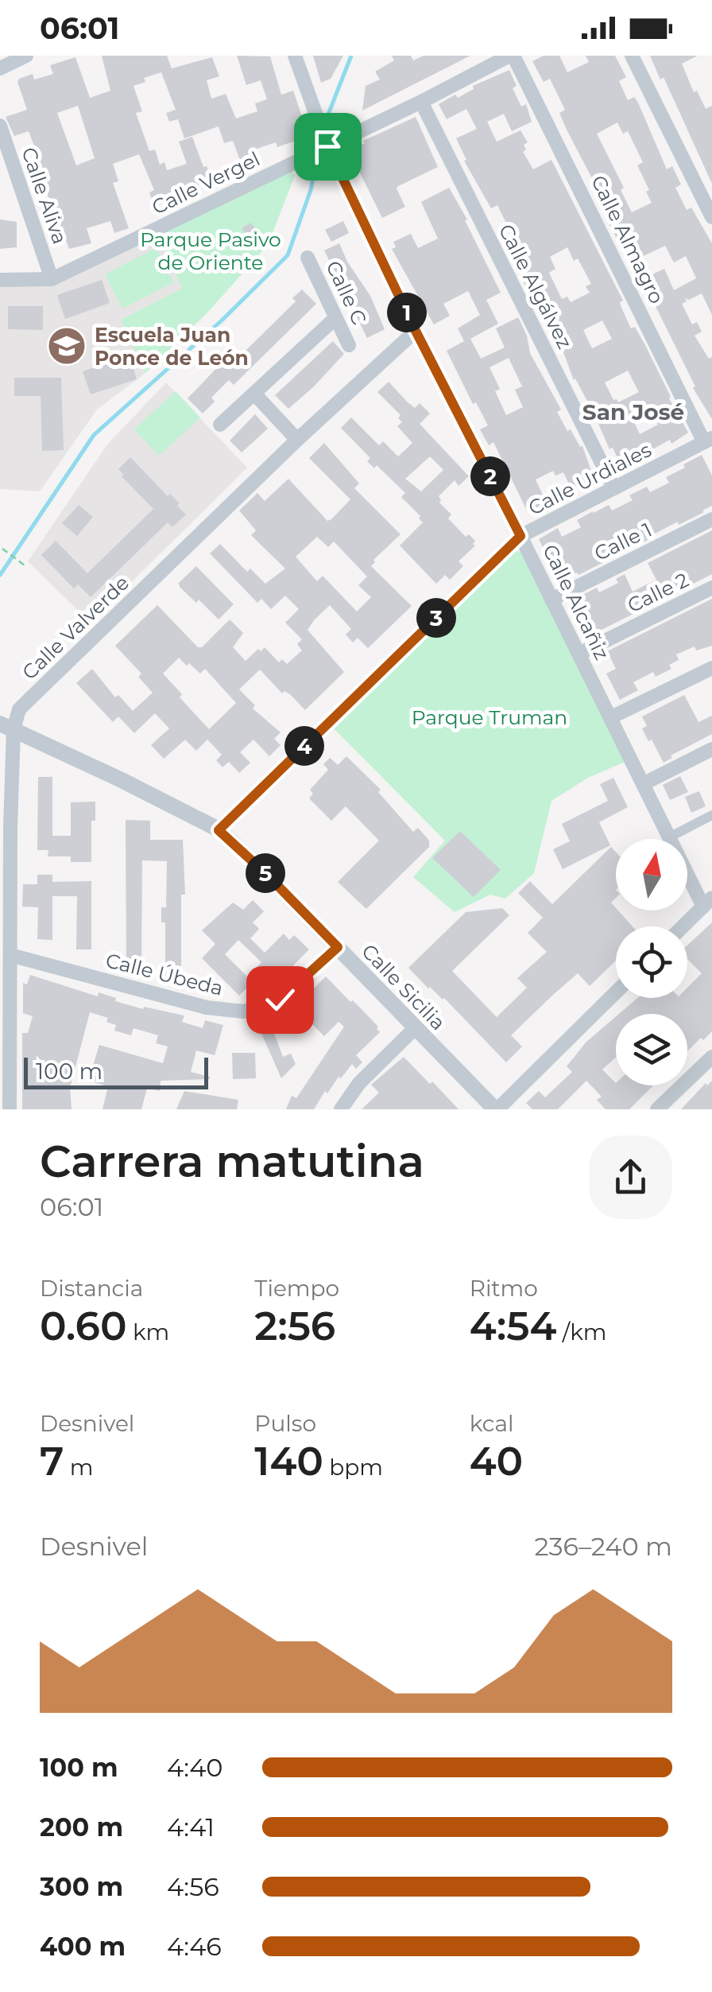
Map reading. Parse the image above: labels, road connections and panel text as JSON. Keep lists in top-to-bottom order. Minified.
{"streets":{"street":["Calle Vergel","Calle Aliva","Calle Almagro","Calle Algálvez","Calle C","Calle Urdiales","Calle 1","Calle 2","Calle Alcañiz","Calle Valverde","Calle Úbeda","Calle Sicilia"]},"crossings":[["Calle Vergel","Calle Aliva"],["Calle Vergel","Calle Almagro"],["Calle Vergel","Calle Algálvez"],["Calle Vergel","Calle Alcañiz"],["Calle Almagro","Calle Urdiales"],["Calle Algálvez","Calle Urdiales"],["Calle Urdiales","Calle Alcañiz"],["Calle Urdiales","Calle Sicilia"],["Calle 1","Calle Alcañiz"],["Calle 2","Calle Alcañiz"],["Calle Alcañiz","Calle Valverde"],["Calle Valverde","Calle Úbeda"],["Calle Valverde","Calle Sicilia"],["Calle Úbeda","Calle Sicilia"]],"districts":["San José"],"parks":["Parque Pasivo de Oriente","Parque Truman"],"places":{"school or university":["Escuela Juan Ponce de León"]},"scale_bar":"100 m","north":"top","page":{"status":"06:01","pins":["1","2","3","4","5"],"scale":"100 m","heading":["Carrera matutina","06:01"],"stats":[["Distancia","0.60 km"],["Tiempo","2:56"],["Ritmo","4:54 /km"],["Desnivel","7 m"],["Pulso","140 bpm"],["kcal","40"]],"chart":["Desnivel","236–240 m"],"list":[{"name":"100 m","note":"4:40"},{"name":"200 m","note":"4:41"},{"name":"300 m","note":"4:56"},{"name":"400 m","note":"4:46"}]}}
